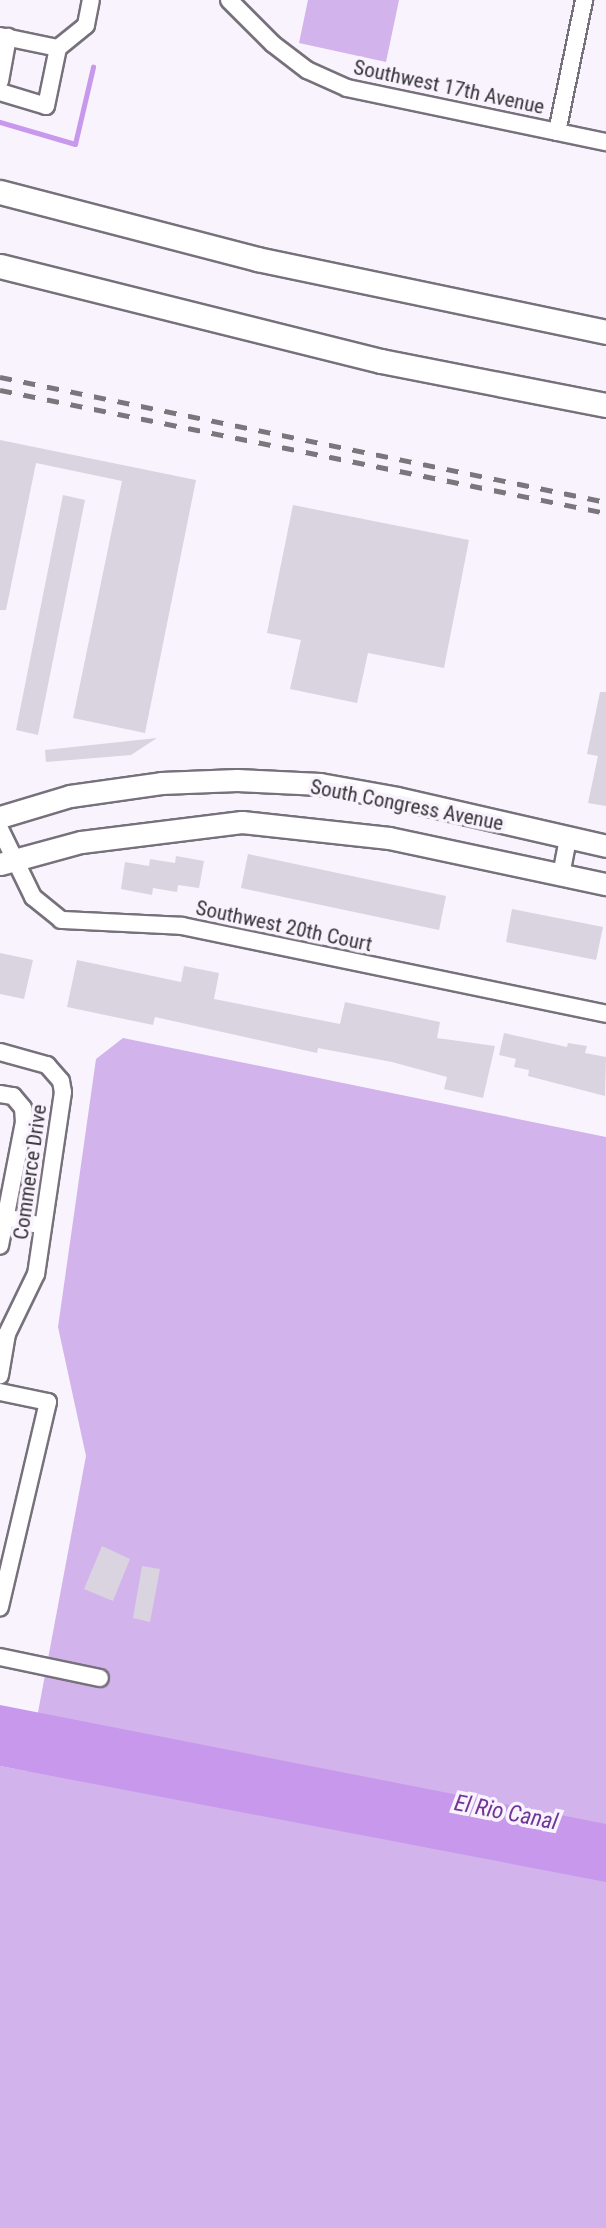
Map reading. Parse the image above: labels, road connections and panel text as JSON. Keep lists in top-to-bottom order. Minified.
{"streets":{"main road":["South Congress Avenue"],"street":["Southwest 17th Avenue","Southwest 20th Court","Commerce Drive"]},"crossings":[["South Congress Avenue","Southwest 20th Court"]],"water":["El Rio Canal"]}
